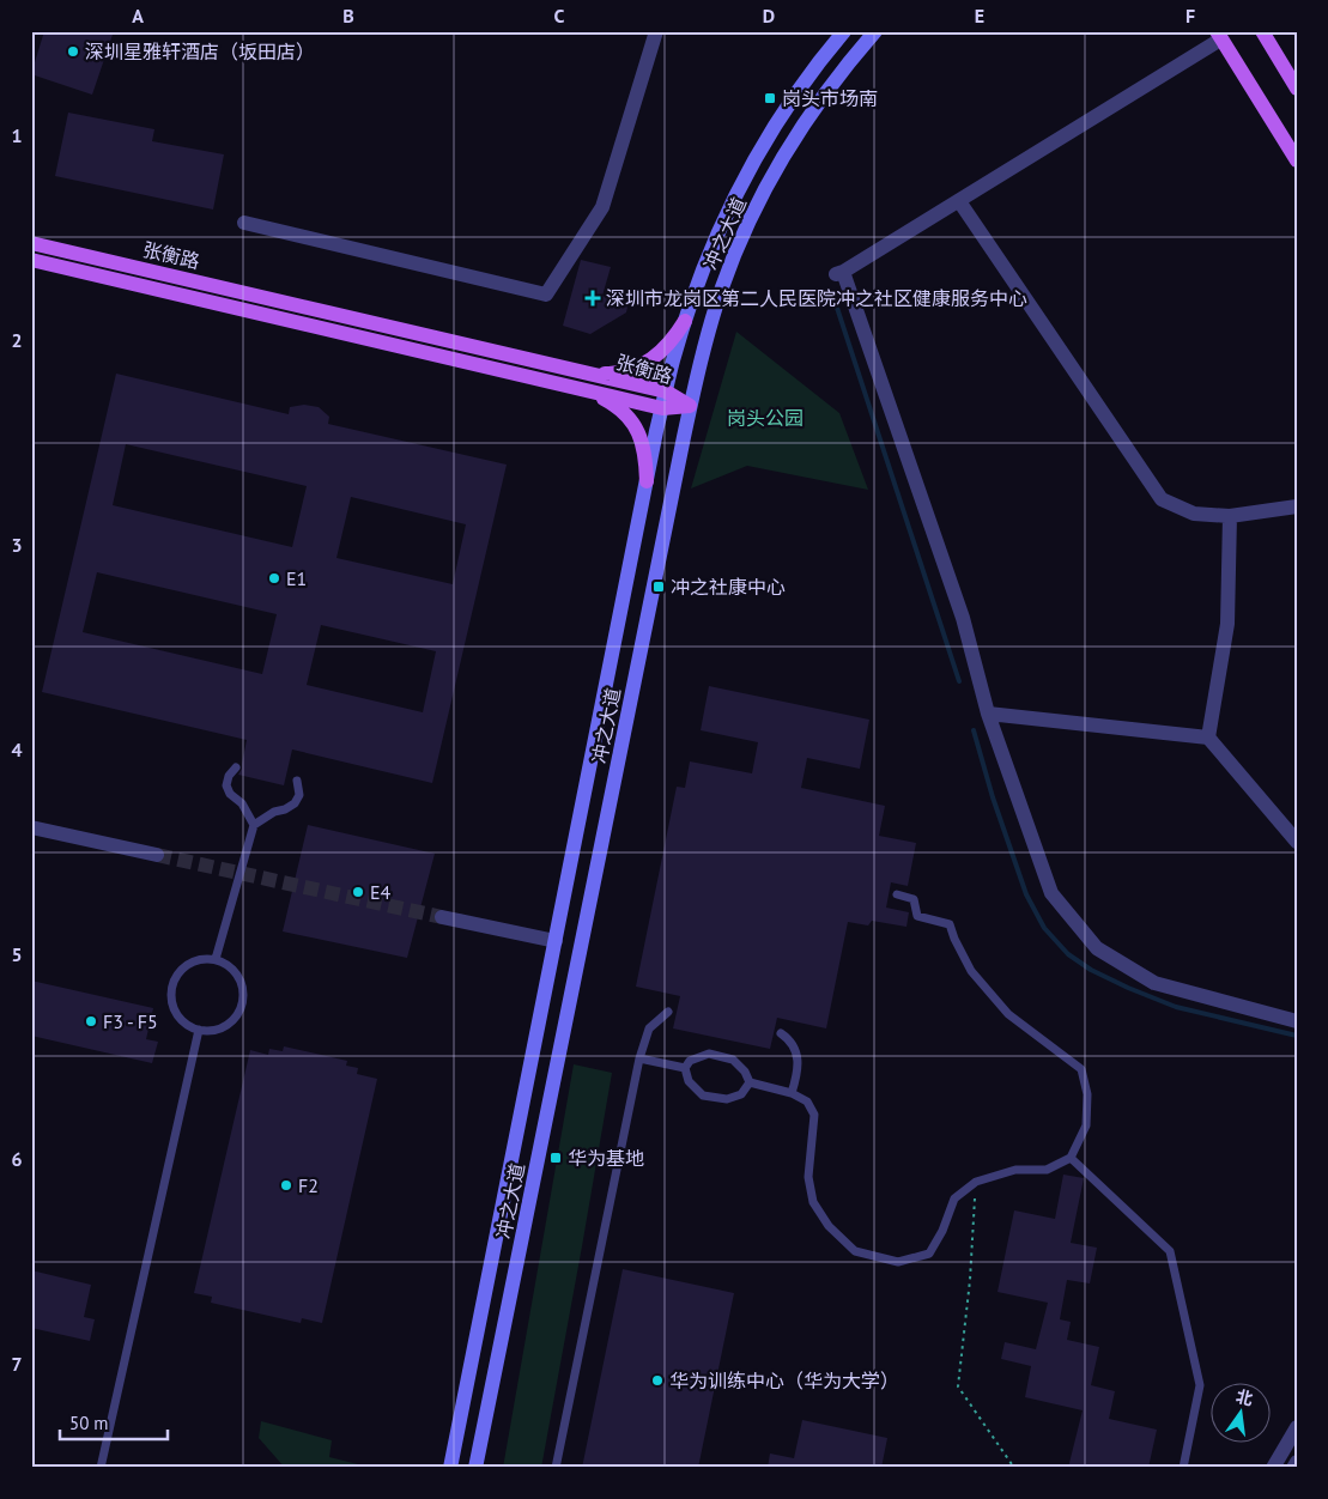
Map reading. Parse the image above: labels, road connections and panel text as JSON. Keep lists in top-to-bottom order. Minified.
{"streets":{"main road":["冲之大道","张衡路"]},"crossings":[["冲之大道","张衡路"]],"parks":["岗头公园"],"places":{"other":["深圳星雅轩酒店（坂田店）","E1","E4","F3 - F5","F2","华为训练中心（华为大学）"],"transit":["岗头市场南","冲之社康中心","华为基地"],"health":["深圳市龙岗区第二人民医院冲之社区健康服务中心"]},"scale_bar":"50 m","north":"top","grid":{"columns":["A","B","C","D","E","F"],"rows":["1","2","3","4","5","6","7"]}}
